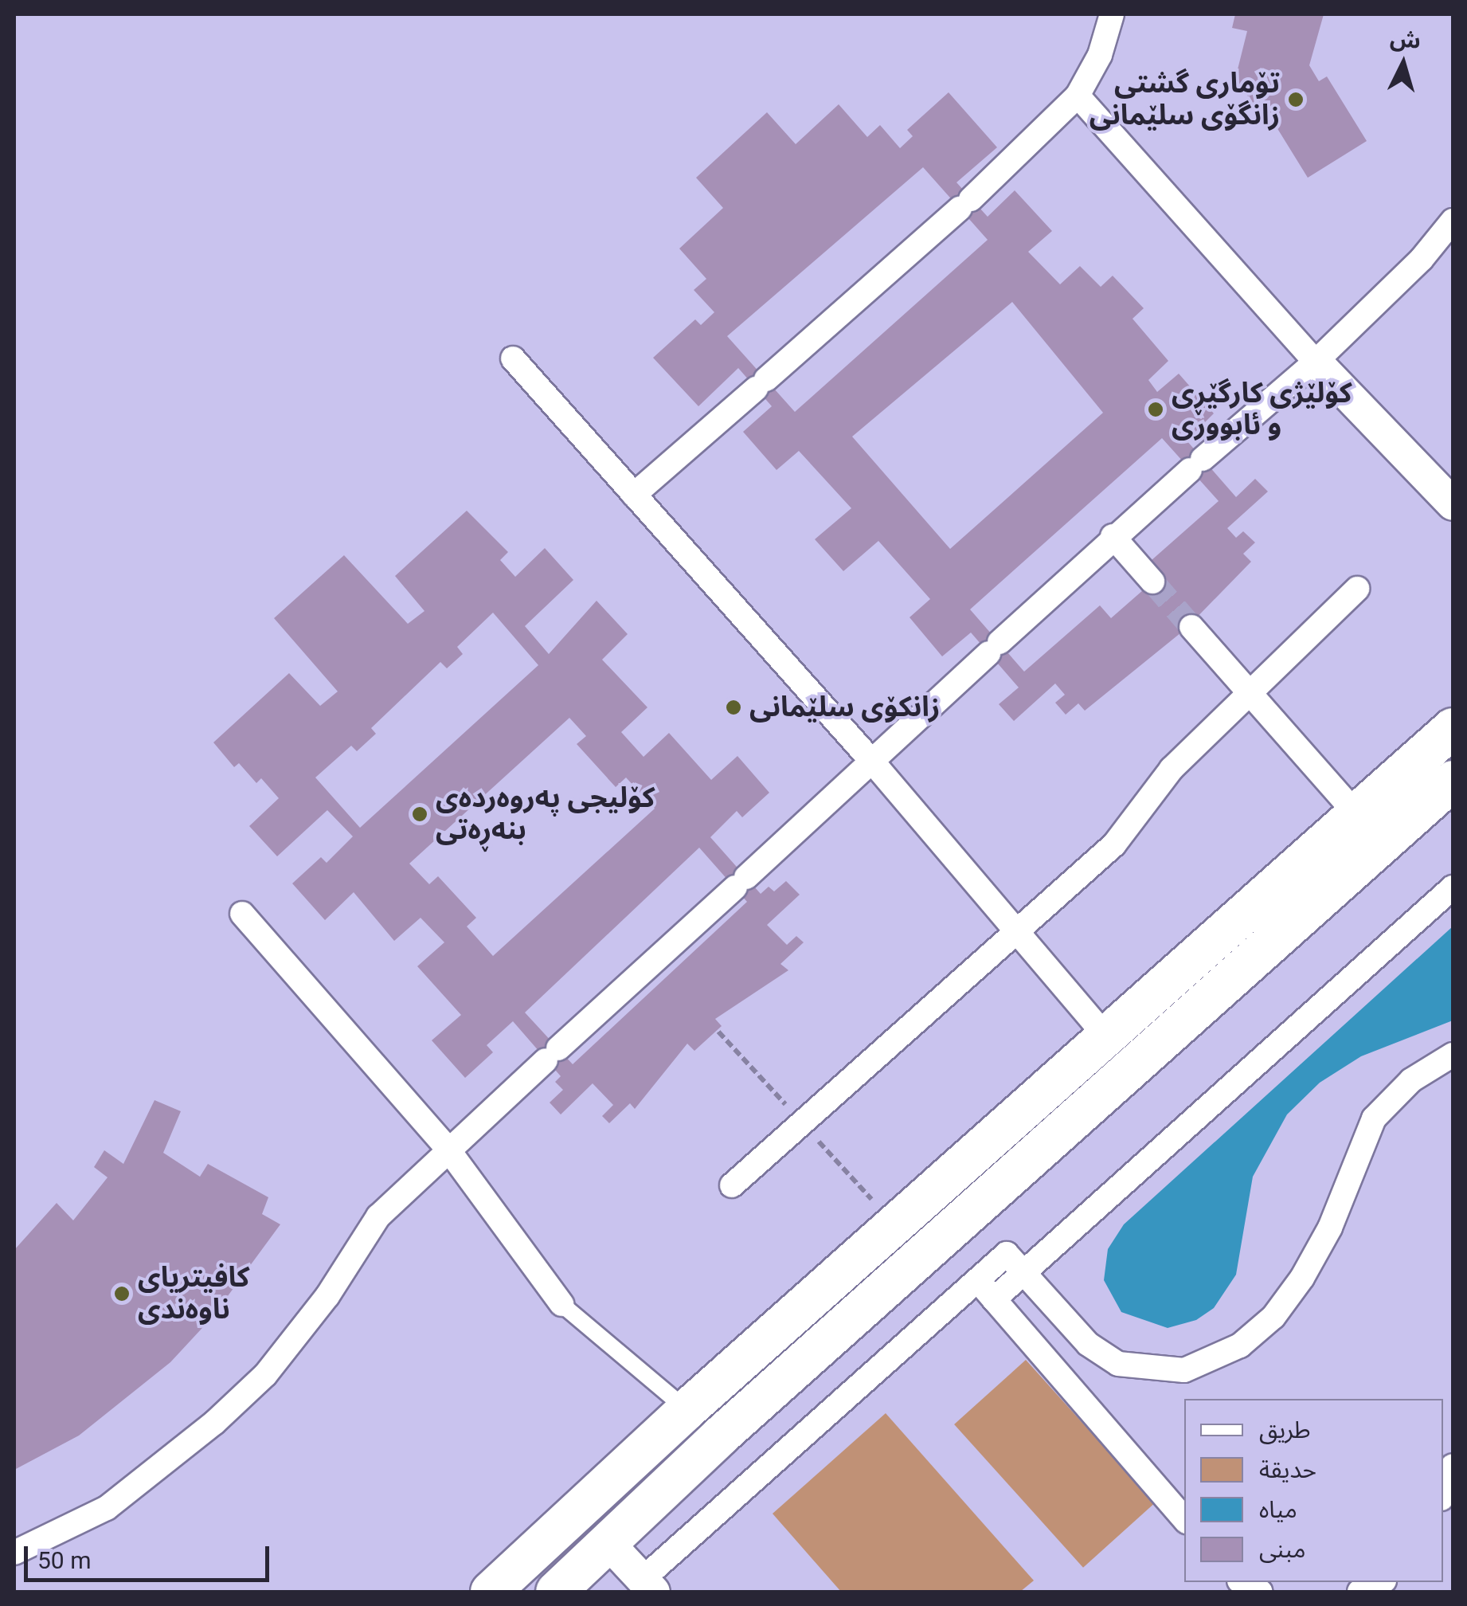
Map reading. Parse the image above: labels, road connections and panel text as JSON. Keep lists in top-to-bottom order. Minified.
{"places":["تۆماری گشتی زانگۆی سلێمانی","كۆلێژی كارگێڕی و ئابووری","زانکۆی سلێمانی","کۆلیجی پەروەردەی بنەڕەتی","کافیتریای ناوەندی"],"legend":["طريق","حديقة","مياه","مبنى"],"scale_bar":"50 m","north":"top"}
